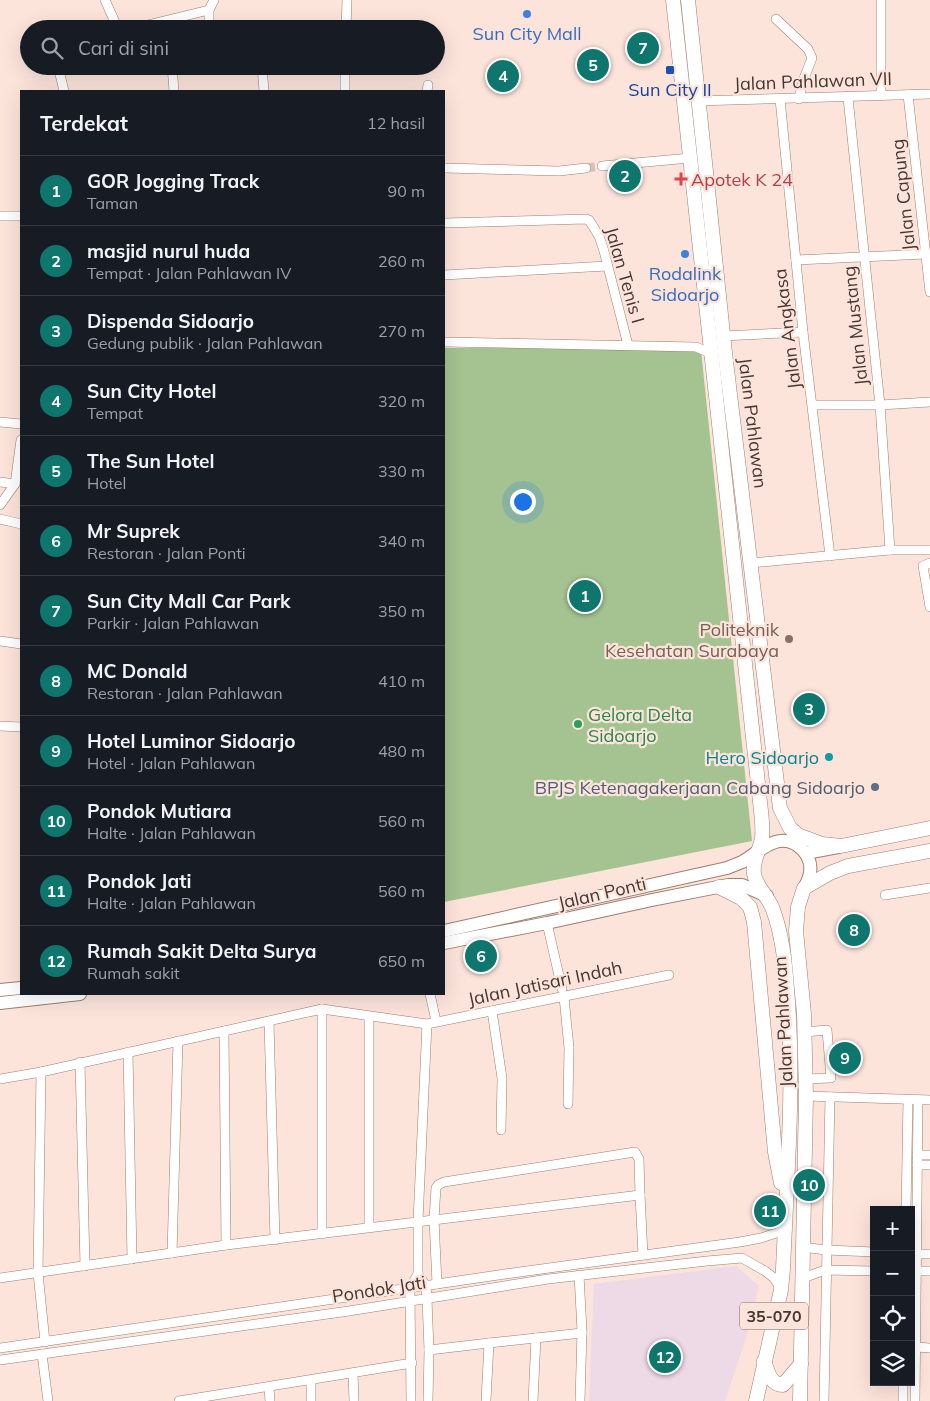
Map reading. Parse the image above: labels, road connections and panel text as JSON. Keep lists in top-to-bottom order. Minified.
{"streets":{"main road":["Jalan Pahlawan","Jalan Ponti","35-070"],"street":["Jalan Pahlawan VII","Jalan Capung","Jalan Tenis I","Jalan Mustang","Jalan Angkasa","Jalan Jatisari Indah","Pondok Jati"]},"crossings":[["Jalan Pahlawan VII","Jalan Capung"],["Jalan Pahlawan VII","Jalan Mustang"],["Jalan Pahlawan VII","Jalan Angkasa"],["Jalan Pahlawan VII","Jalan Pahlawan"],["Jalan Pahlawan","Jalan Ponti"],["Jalan Pahlawan","Pondok Jati"],["Jalan Pahlawan","35-070"],["Pondok Jati","35-070"]],"places":{"other":["Sun City Mall","Rodalink Sidoarjo","Politeknik Kesehatan Surabaya","Gelora Delta Sidoarjo","Hero Sidoarjo","BPJS Ketenagakerjaan Cabang Sidoarjo"],"transit":["Sun City II"],"health":["Apotek K 24"]},"page":{"search":"Cari di sini","pins":["7","5","4","2","1","3","8","6","9","10","11","12"],"heading":["Terdekat","12 hasil"],"list":[{"mark":"1","name":"GOR Jogging Track","note":"Taman","value":"90 m"},{"mark":"2","name":"masjid nurul huda","note":"Tempat · Jalan Pahlawan IV","value":"260 m"},{"mark":"3","name":"Dispenda Sidoarjo","note":"Gedung publik · Jalan Pahlawan","value":"270 m"},{"mark":"4","name":"Sun City Hotel","note":"Tempat","value":"320 m"},{"mark":"5","name":"The Sun Hotel","note":"Hotel","value":"330 m"},{"mark":"6","name":"Mr Suprek","note":"Restoran · Jalan Ponti","value":"340 m"},{"mark":"7","name":"Sun City Mall Car Park","note":"Parkir · Jalan Pahlawan","value":"350 m"},{"mark":"8","name":"MC Donald","note":"Restoran · Jalan Pahlawan","value":"410 m"},{"mark":"9","name":"Hotel Luminor Sidoarjo","note":"Hotel · Jalan Pahlawan","value":"480 m"},{"mark":"10","name":"Pondok Mutiara","note":"Halte · Jalan Pahlawan","value":"560 m"},{"mark":"11","name":"Pondok Jati","note":"Halte · Jalan Pahlawan","value":"560 m"},{"mark":"12","name":"Rumah Sakit Delta Surya","note":"Rumah sakit","value":"650 m"}],"map_buttons":["+","−"]}}
